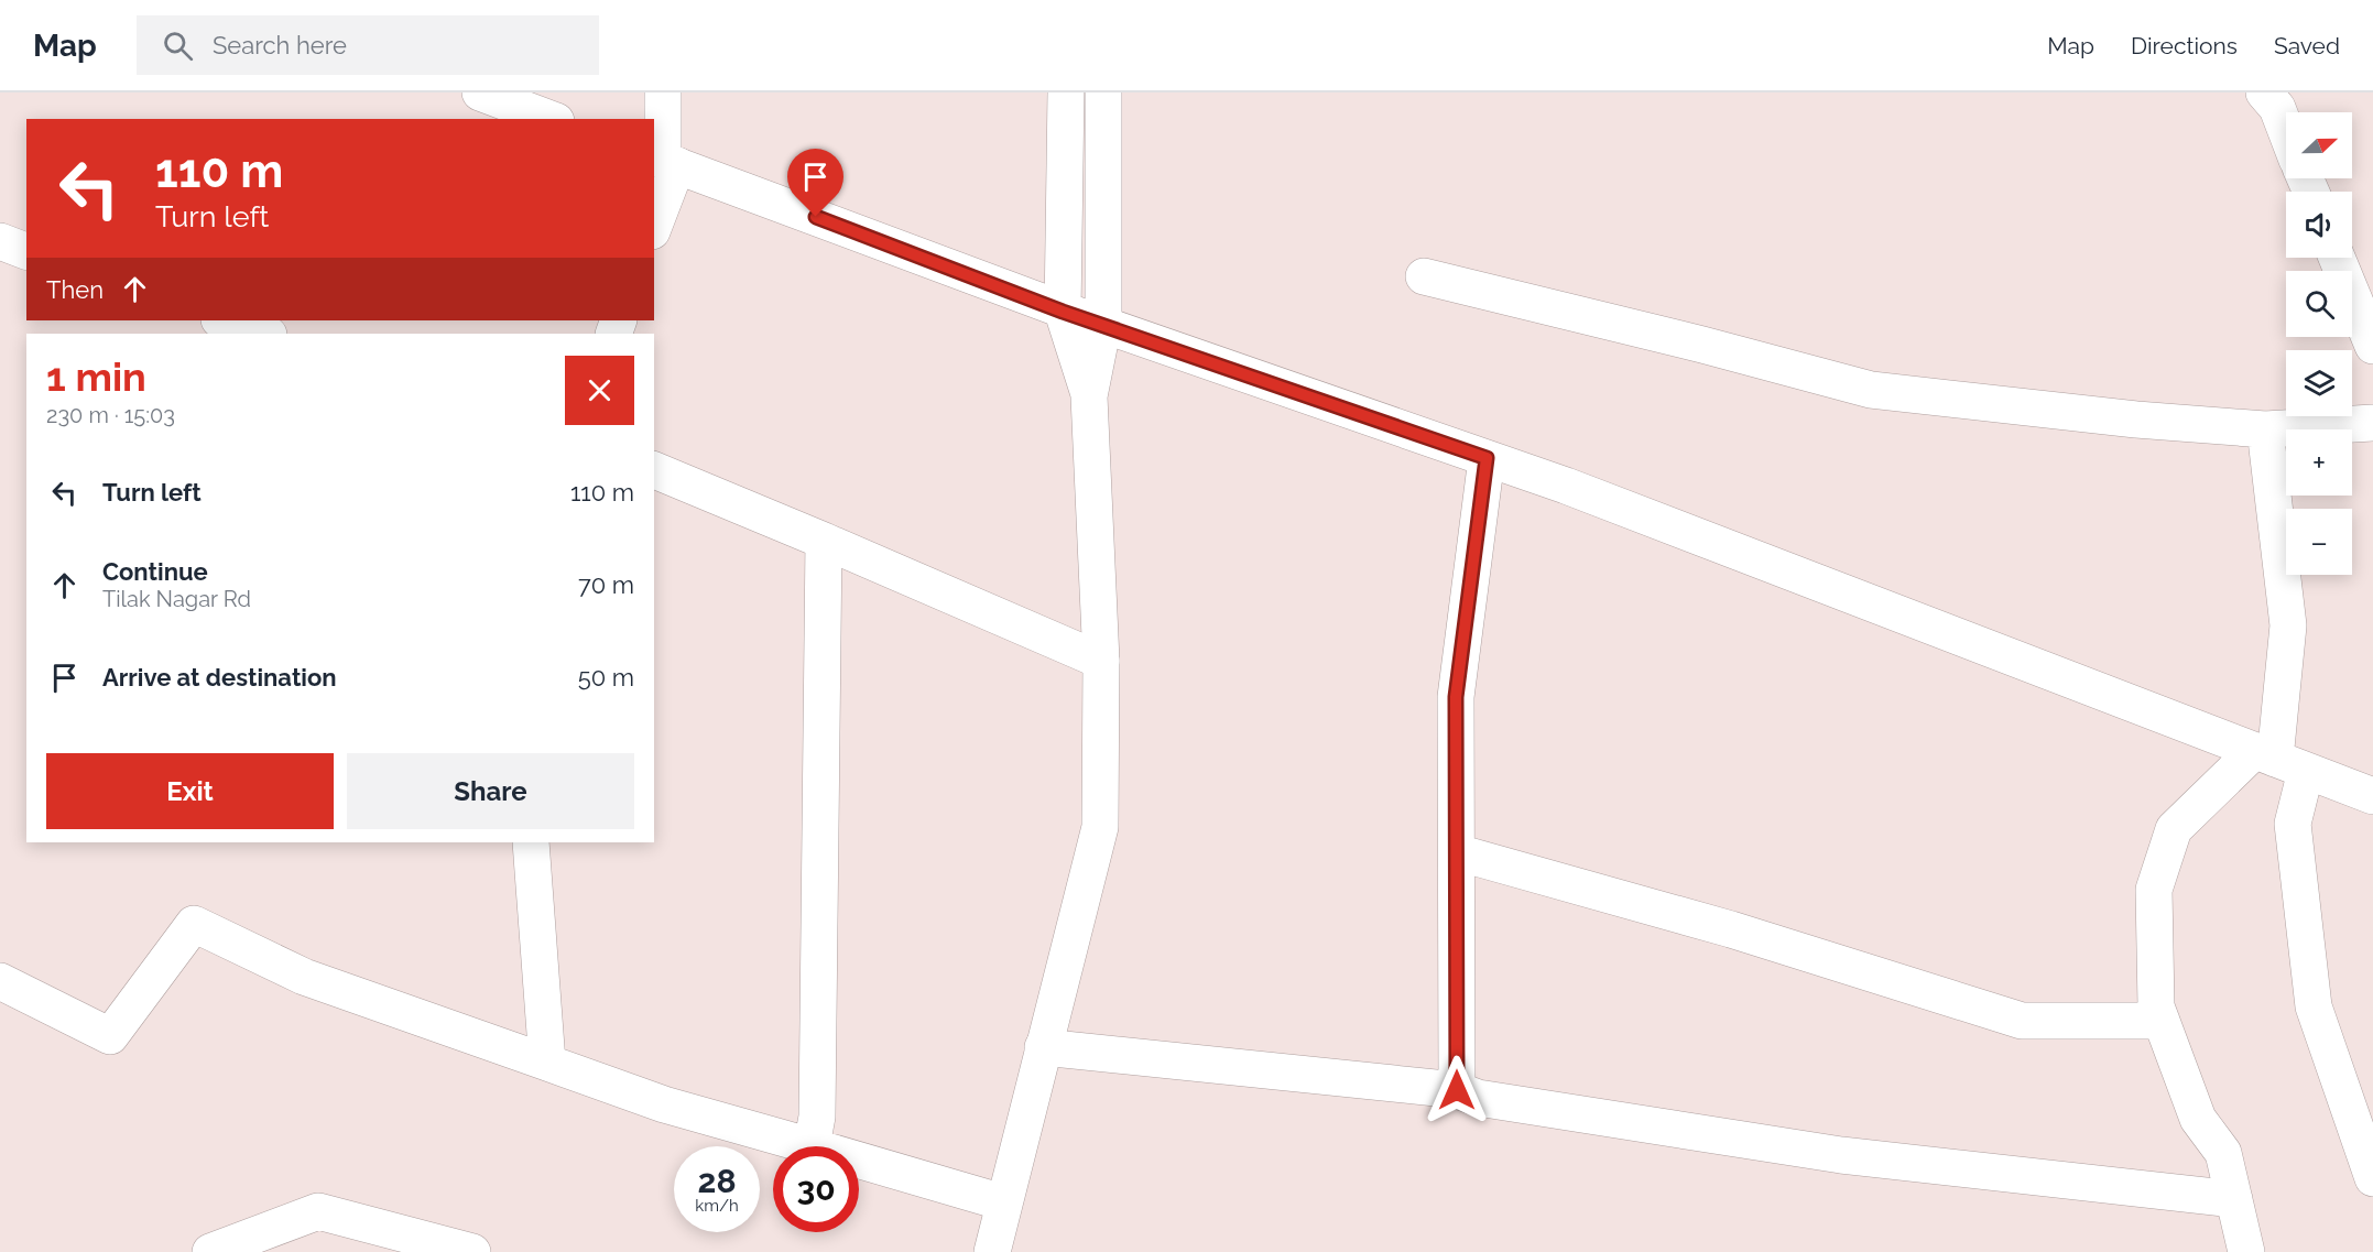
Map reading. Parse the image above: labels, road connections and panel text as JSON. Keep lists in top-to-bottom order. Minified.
{"north":"right","page":{"header":"Map","search":"Search here","nav":["Map","Directions","Saved"],"map_buttons":["+","−"],"turn":["110 m","Turn left"],"then":"Then","heading":["1 min","230 m · 15:03"],"list":[{"name":"Turn left","value":"110 m"},{"name":"Continue","note":"Tilak Nagar Rd","value":"70 m"},{"name":"Arrive at destination","value":"50 m"}],"buttons":["Exit","Share"],"speed":"28 km/h","limit":"30"}}
